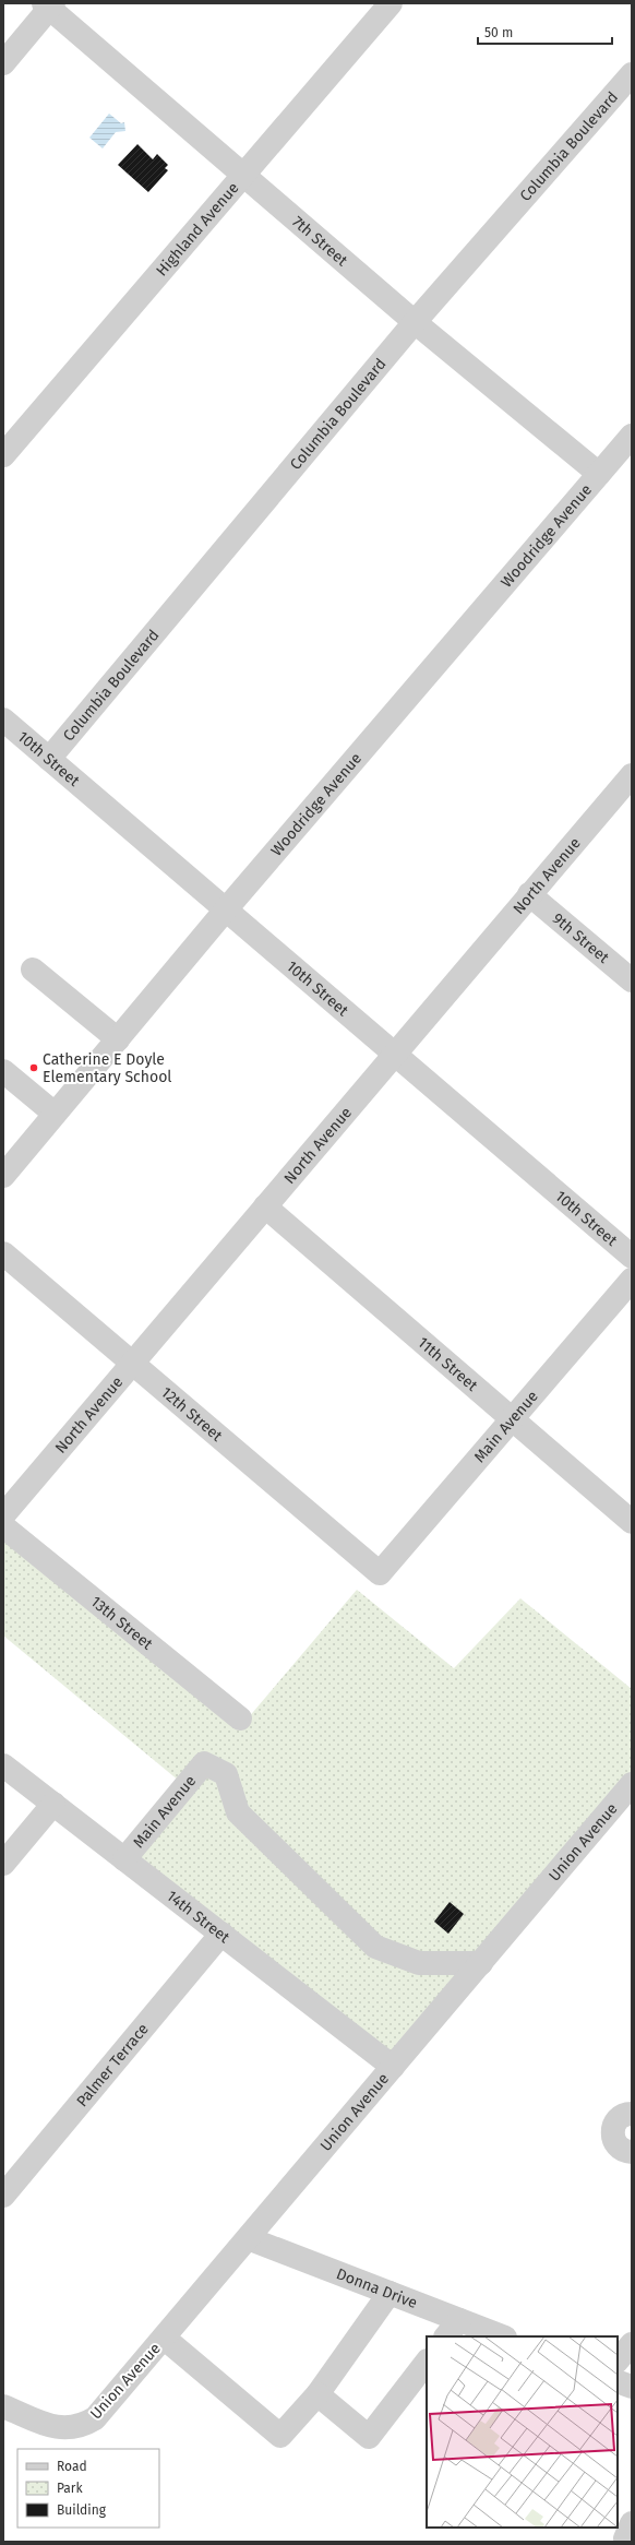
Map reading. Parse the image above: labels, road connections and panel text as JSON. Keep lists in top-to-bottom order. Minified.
{"streets":{"street":["Columbia Boulevard","Highland Avenue","7th Street","Woodridge Avenue","10th Street","North Avenue","9th Street","11th Street","12th Street","Main Avenue","13th Street","Union Avenue","14th Street","Palmer Terrace","Donna Drive"]},"crossings":[["Columbia Boulevard","7th Street"],["Columbia Boulevard","10th Street"],["Highland Avenue","7th Street"],["7th Street","Woodridge Avenue"],["Woodridge Avenue","10th Street"],["10th Street","North Avenue"],["North Avenue","9th Street"],["North Avenue","11th Street"],["North Avenue","12th Street"],["11th Street","Main Avenue"],["12th Street","Main Avenue"],["Main Avenue","Union Avenue"],["Main Avenue","14th Street"],["Union Avenue","14th Street"],["Union Avenue","Donna Drive"],["14th Street","Palmer Terrace"]],"places":["Catherine E Doyle Elementary School"],"legend":["Road","Park","Building"],"scale_bar":"50 m"}
